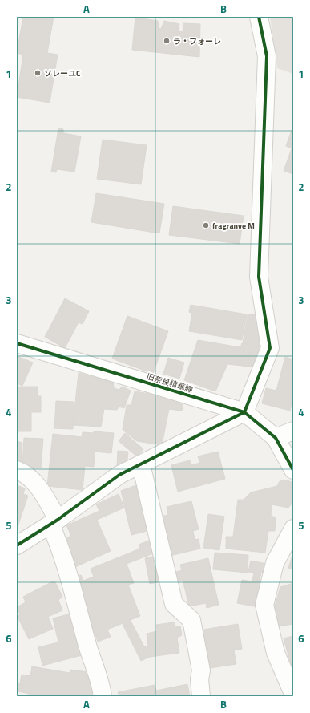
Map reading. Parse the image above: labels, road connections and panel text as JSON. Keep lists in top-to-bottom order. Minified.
{"streets":{"street":["旧奈良精華線"]},"places":["ラ・フォーレ","ソレーユC","fragranve M"],"grid":{"columns":["A","B"],"rows":["1","2","3","4","5","6"]}}
